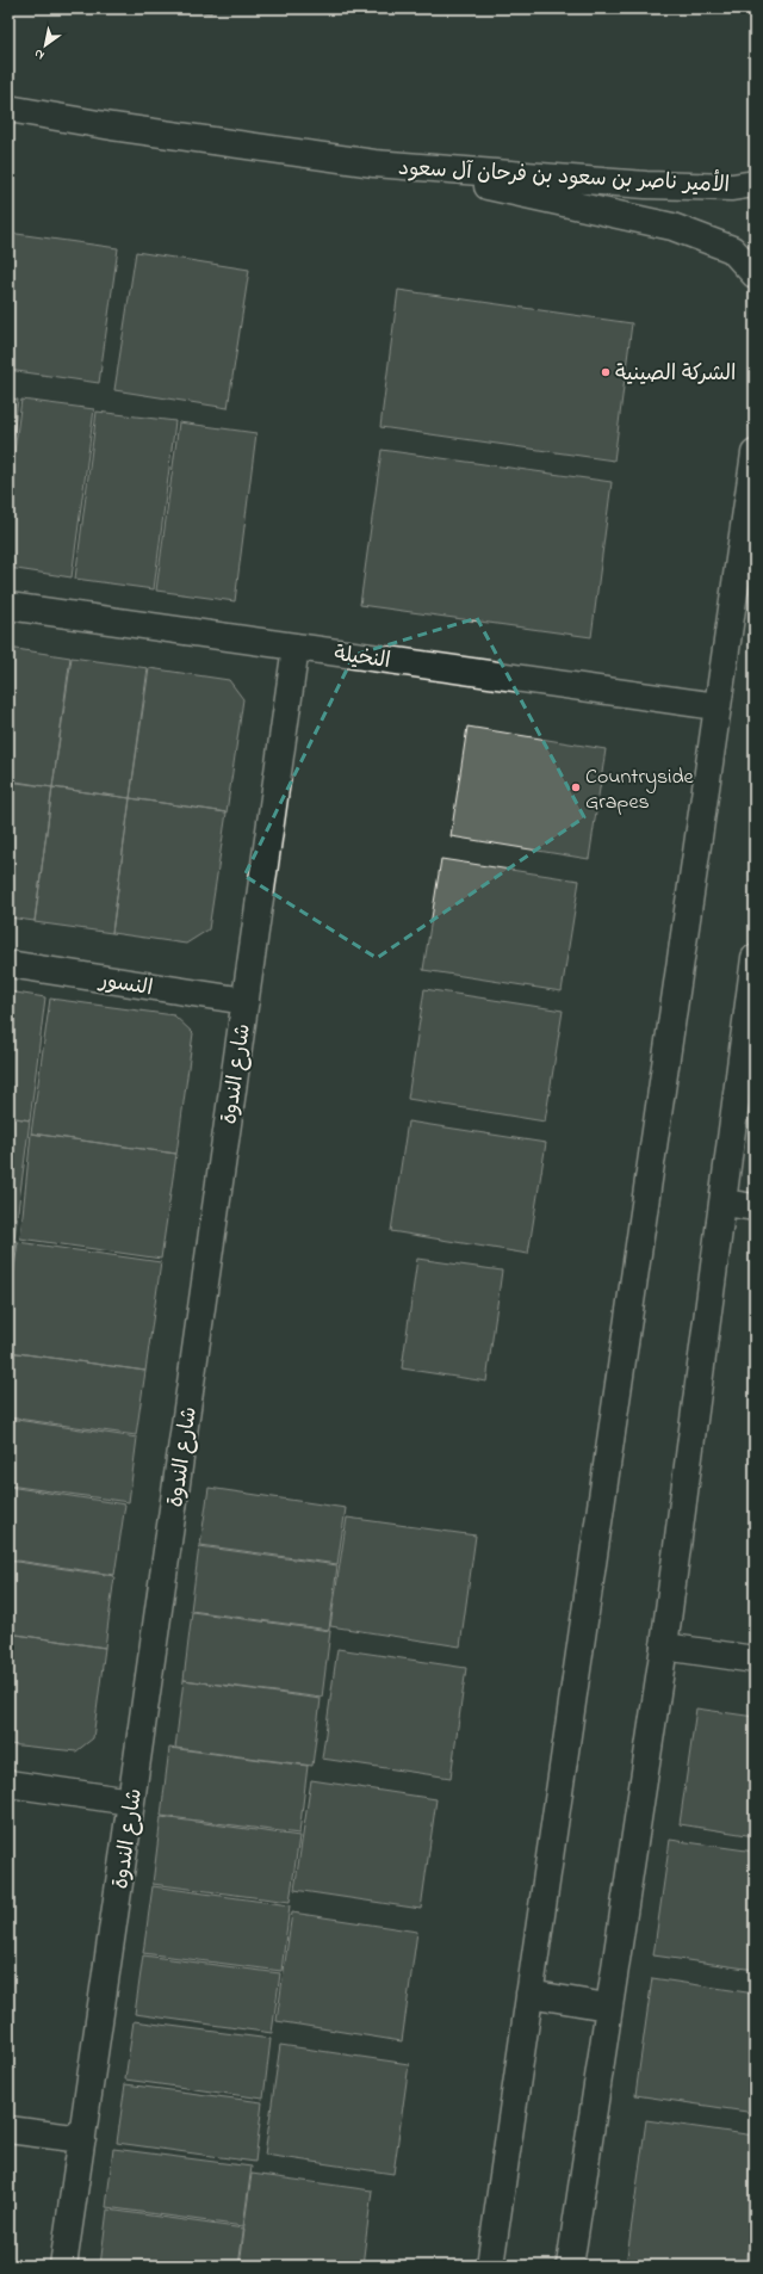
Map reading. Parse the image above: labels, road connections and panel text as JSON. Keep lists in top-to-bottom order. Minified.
{"streets":{"street":["الأمير ناصر بن سعود بن فرحان آل سعود","النخيلة","النسور","شارع الندوة"]},"crossings":[["النخيلة","شارع الندوة"],["النسور","شارع الندوة"]],"places":["الشركة الصينية","Countryside Grapes"],"north":"bottom left"}
